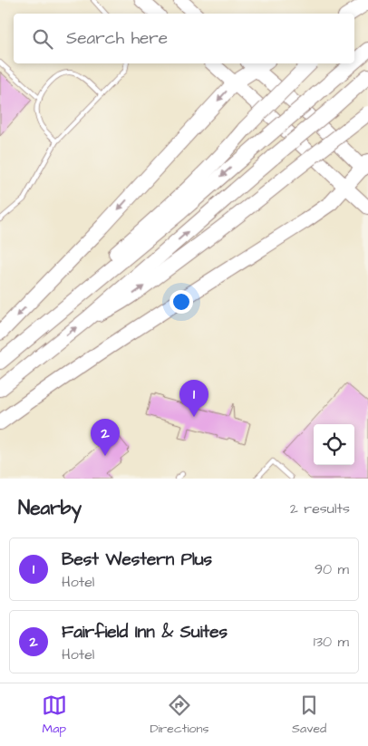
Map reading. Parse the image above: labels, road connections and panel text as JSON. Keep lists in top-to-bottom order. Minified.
{"page":{"search":"Search here","pins":["1","2"],"heading":["Nearby","2 results"],"list":[{"mark":"1","name":"Best Western Plus","note":"Hotel","value":"90 m"},{"mark":"2","name":"Fairfield Inn & Suites","note":"Hotel","value":"130 m"}],"nav":["Map","Directions","Saved"]}}
